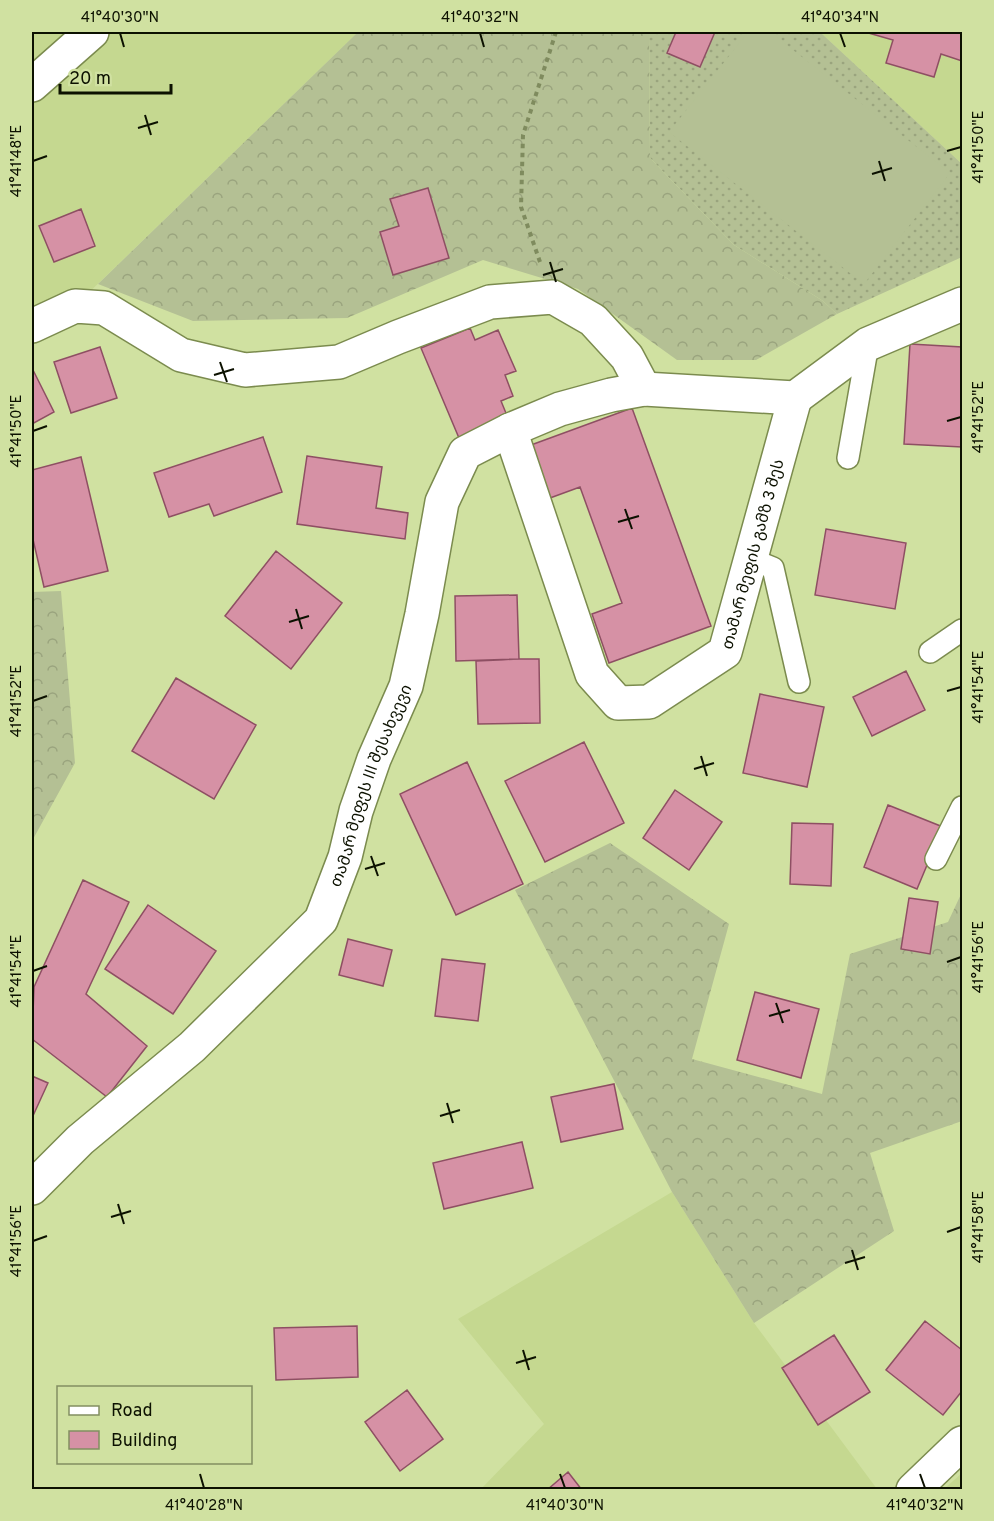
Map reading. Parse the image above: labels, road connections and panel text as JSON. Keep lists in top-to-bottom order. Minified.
{"streets":{"street":["თამარ მეფის გამზ 3 შეს","თამარ მეფეს III შესახვევი"]},"crossings":[["თამარ მეფის გამზ 3 შეს","თამარ მეფეს III შესახვევი"]],"legend":["Road","Building"],"scale_bar":"20 m","coordinates":["41°40'30\"N","41°40'32\"N","41°40'34\"N","41°41'50\"E","41°41'48\"E","41°41'52\"E","41°41'54\"E","41°41'56\"E","41°41'58\"E","41°40'28\"N"]}
